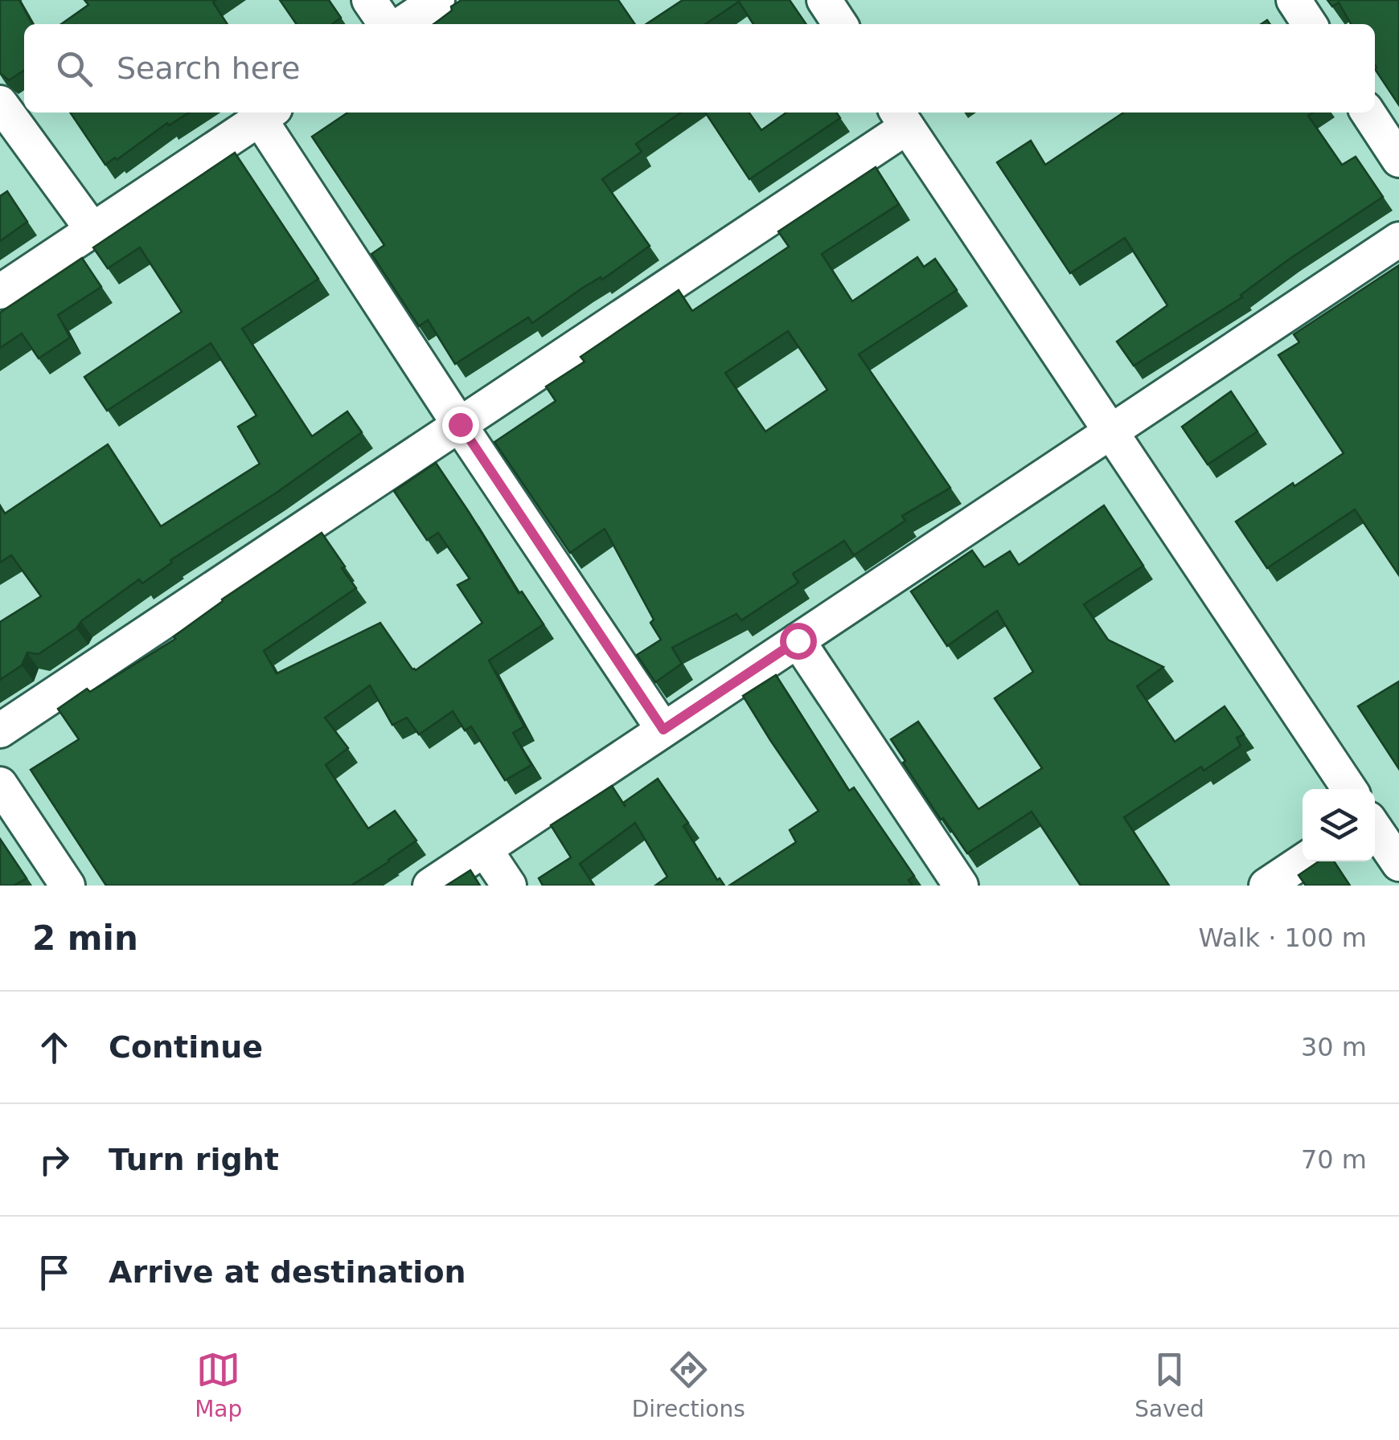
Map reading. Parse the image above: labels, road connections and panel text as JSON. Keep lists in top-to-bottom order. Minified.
{"page":{"search":"Search here","heading":["2 min","Walk · 100 m"],"list":[["Continue","30 m"],["Turn right","70 m"],"Arrive at destination"],"nav":["Map","Directions","Saved"]}}
